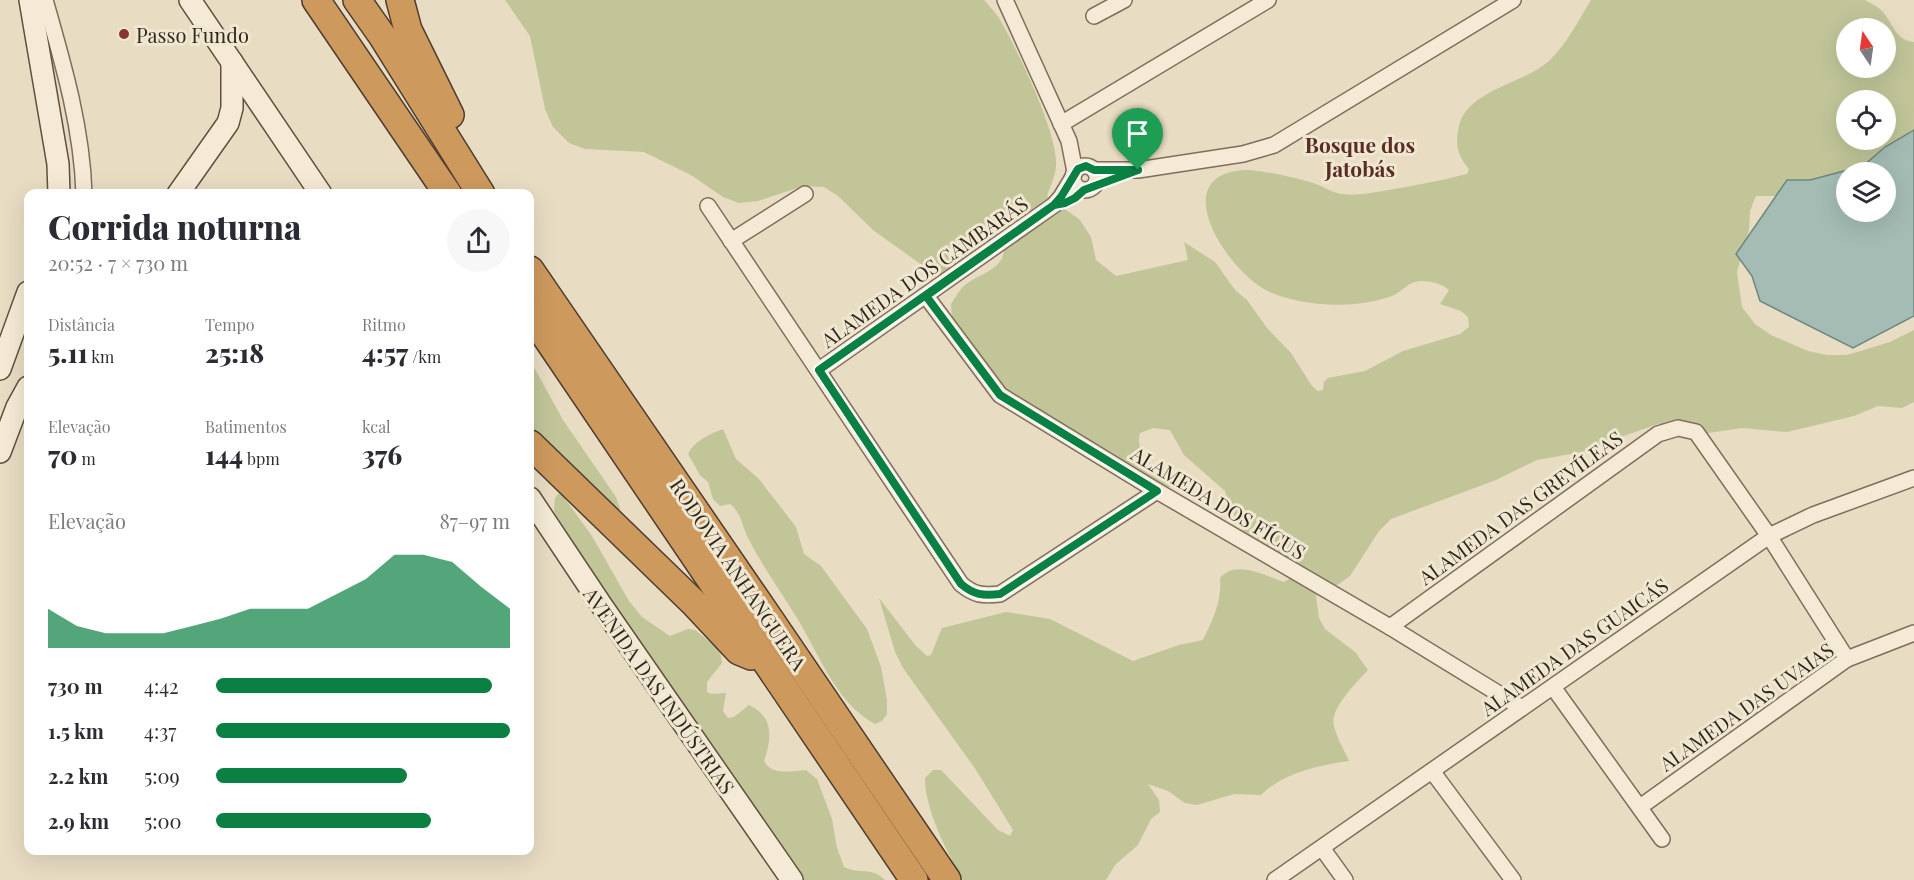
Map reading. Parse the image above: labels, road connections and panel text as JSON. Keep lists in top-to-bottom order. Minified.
{"streets":{"highway":["RODOVIA ANHANGUERA"],"street":["ALAMEDA DOS CAMBARÁS","ALAMEDA DOS FÍCUS","ALAMEDA DAS GREVÍLEAS","ALAMEDA DAS GUAICÁS","AVENIDA DAS INDÚSTRIAS","ALAMEDA DAS UVAIAS"]},"crossings":[["ALAMEDA DOS CAMBARÁS","ALAMEDA DOS FÍCUS"],["ALAMEDA DOS FÍCUS","ALAMEDA DAS GREVÍLEAS"],["ALAMEDA DOS FÍCUS","ALAMEDA DAS GUAICÁS"],["ALAMEDA DAS GREVÍLEAS","ALAMEDA DAS GUAICÁS"]],"districts":["Bosque dos Jatobás"],"places":["Passo Fundo"],"north":"top","page":{"heading":["Corrida noturna","20:52 · 7 × 730 m"],"stats":[["Distância","5.11 km"],["Tempo","25:18"],["Ritmo","4:57 /km"],["Elevação","70 m"],["Batimentos","144 bpm"],["kcal","376"]],"chart":["Elevação","87–97 m"],"list":[{"name":"730 m","note":"4:42"},{"name":"1.5 km","note":"4:37"},{"name":"2.2 km","note":"5:09"},{"name":"2.9 km","note":"5:00"}]}}
